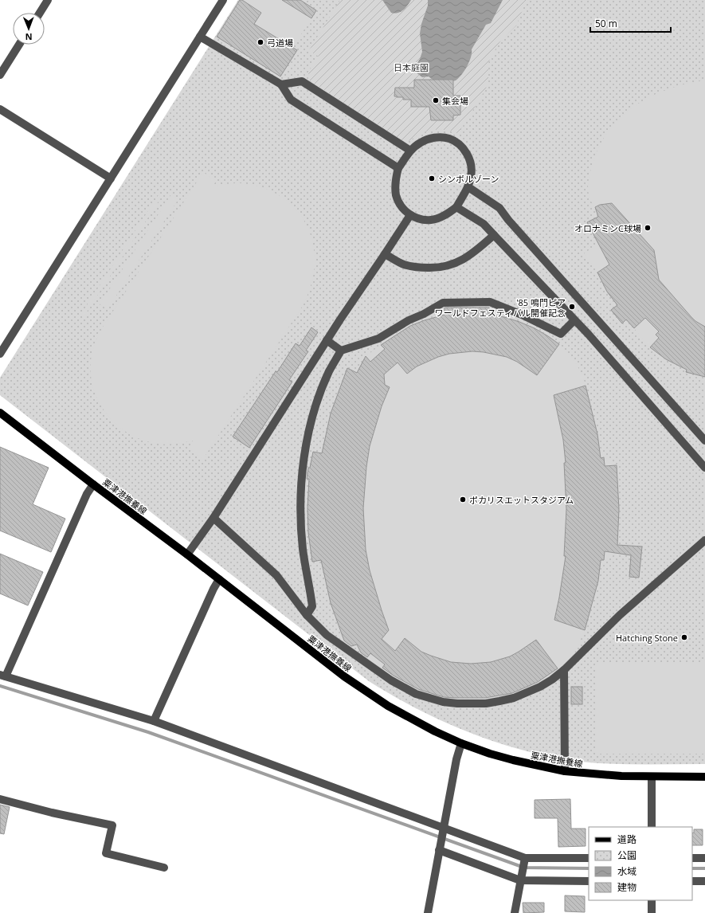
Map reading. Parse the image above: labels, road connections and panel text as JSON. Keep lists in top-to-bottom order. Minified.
{"streets":{"main road":["粟津港撫養線"]},"parks":["日本庭園"],"places":["弓道場","集会場","シンボルゾーン","オロナミンC球場","'85 鳴門ピア ワールドフェスティバル開催記念","ポカリスエットスタジアム","Hatching Stone"],"legend":["道路","公園","水域","建物"],"scale_bar":"50 m","north":"bottom"}
